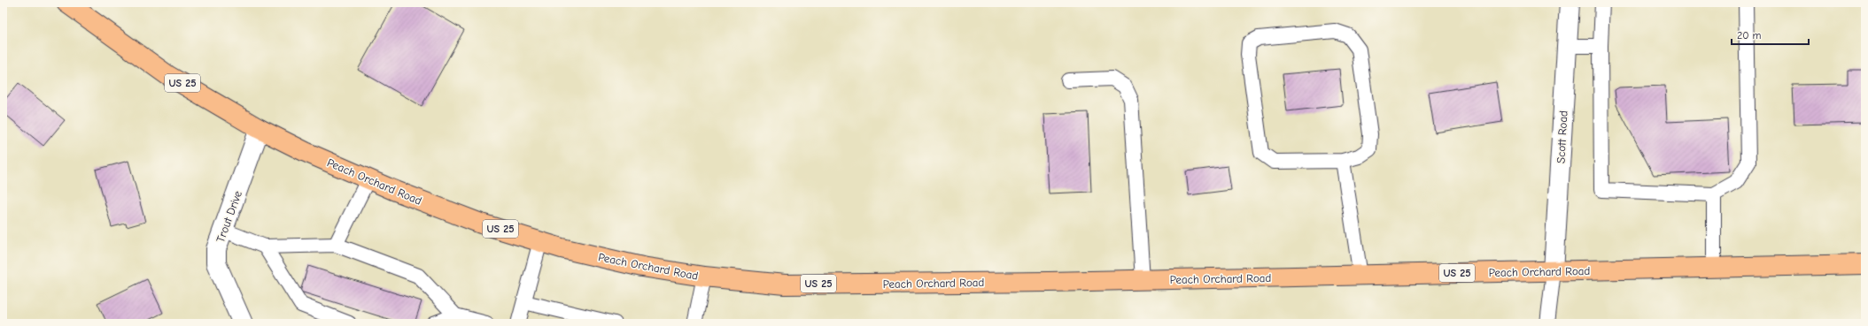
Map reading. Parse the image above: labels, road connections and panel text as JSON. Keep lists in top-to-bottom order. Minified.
{"streets":{"main road":["US 25","Peach Orchard Road"],"street":["Scott Road","Trout Drive"]},"crossings":[["Scott Road","Peach Orchard Road"],["Peach Orchard Road","Trout Drive"]],"scale_bar":"20 m"}
